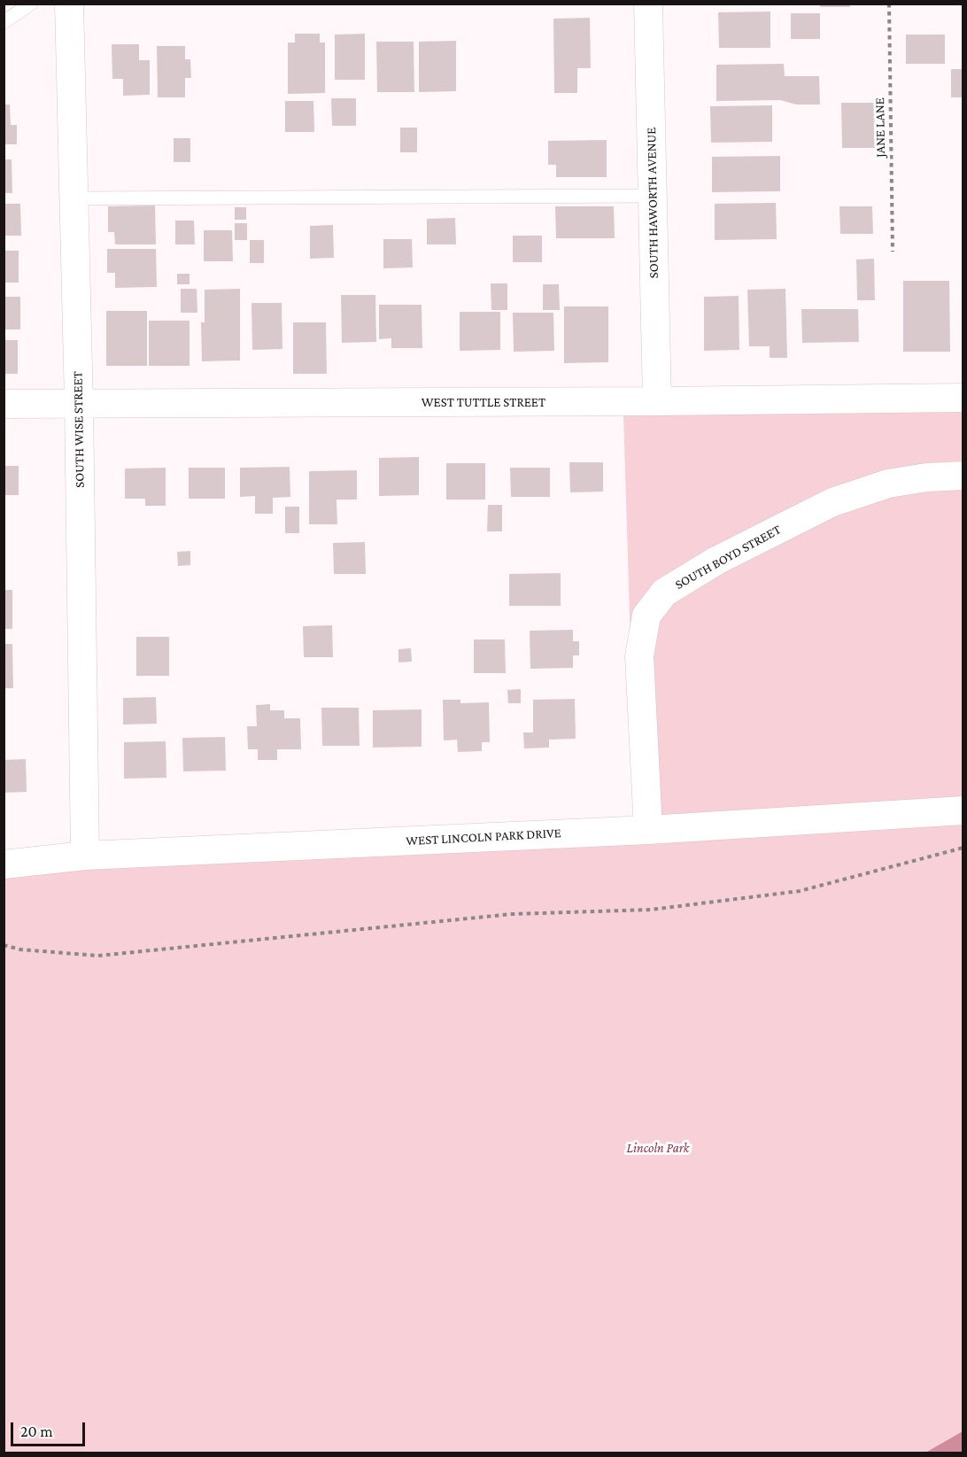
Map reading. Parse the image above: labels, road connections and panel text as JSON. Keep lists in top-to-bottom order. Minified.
{"streets":{"street":["SOUTH HAWORTH AVENUE","WEST TUTTLE STREET","SOUTH WISE STREET","SOUTH BOYD STREET","WEST LINCOLN PARK DRIVE"],"path":["JANE LANE"]},"crossings":[["SOUTH HAWORTH AVENUE","WEST TUTTLE STREET"],["WEST TUTTLE STREET","SOUTH WISE STREET"],["SOUTH WISE STREET","WEST LINCOLN PARK DRIVE"],["SOUTH BOYD STREET","WEST LINCOLN PARK DRIVE"]],"parks":["Lincoln Park"],"scale_bar":"20 m"}
